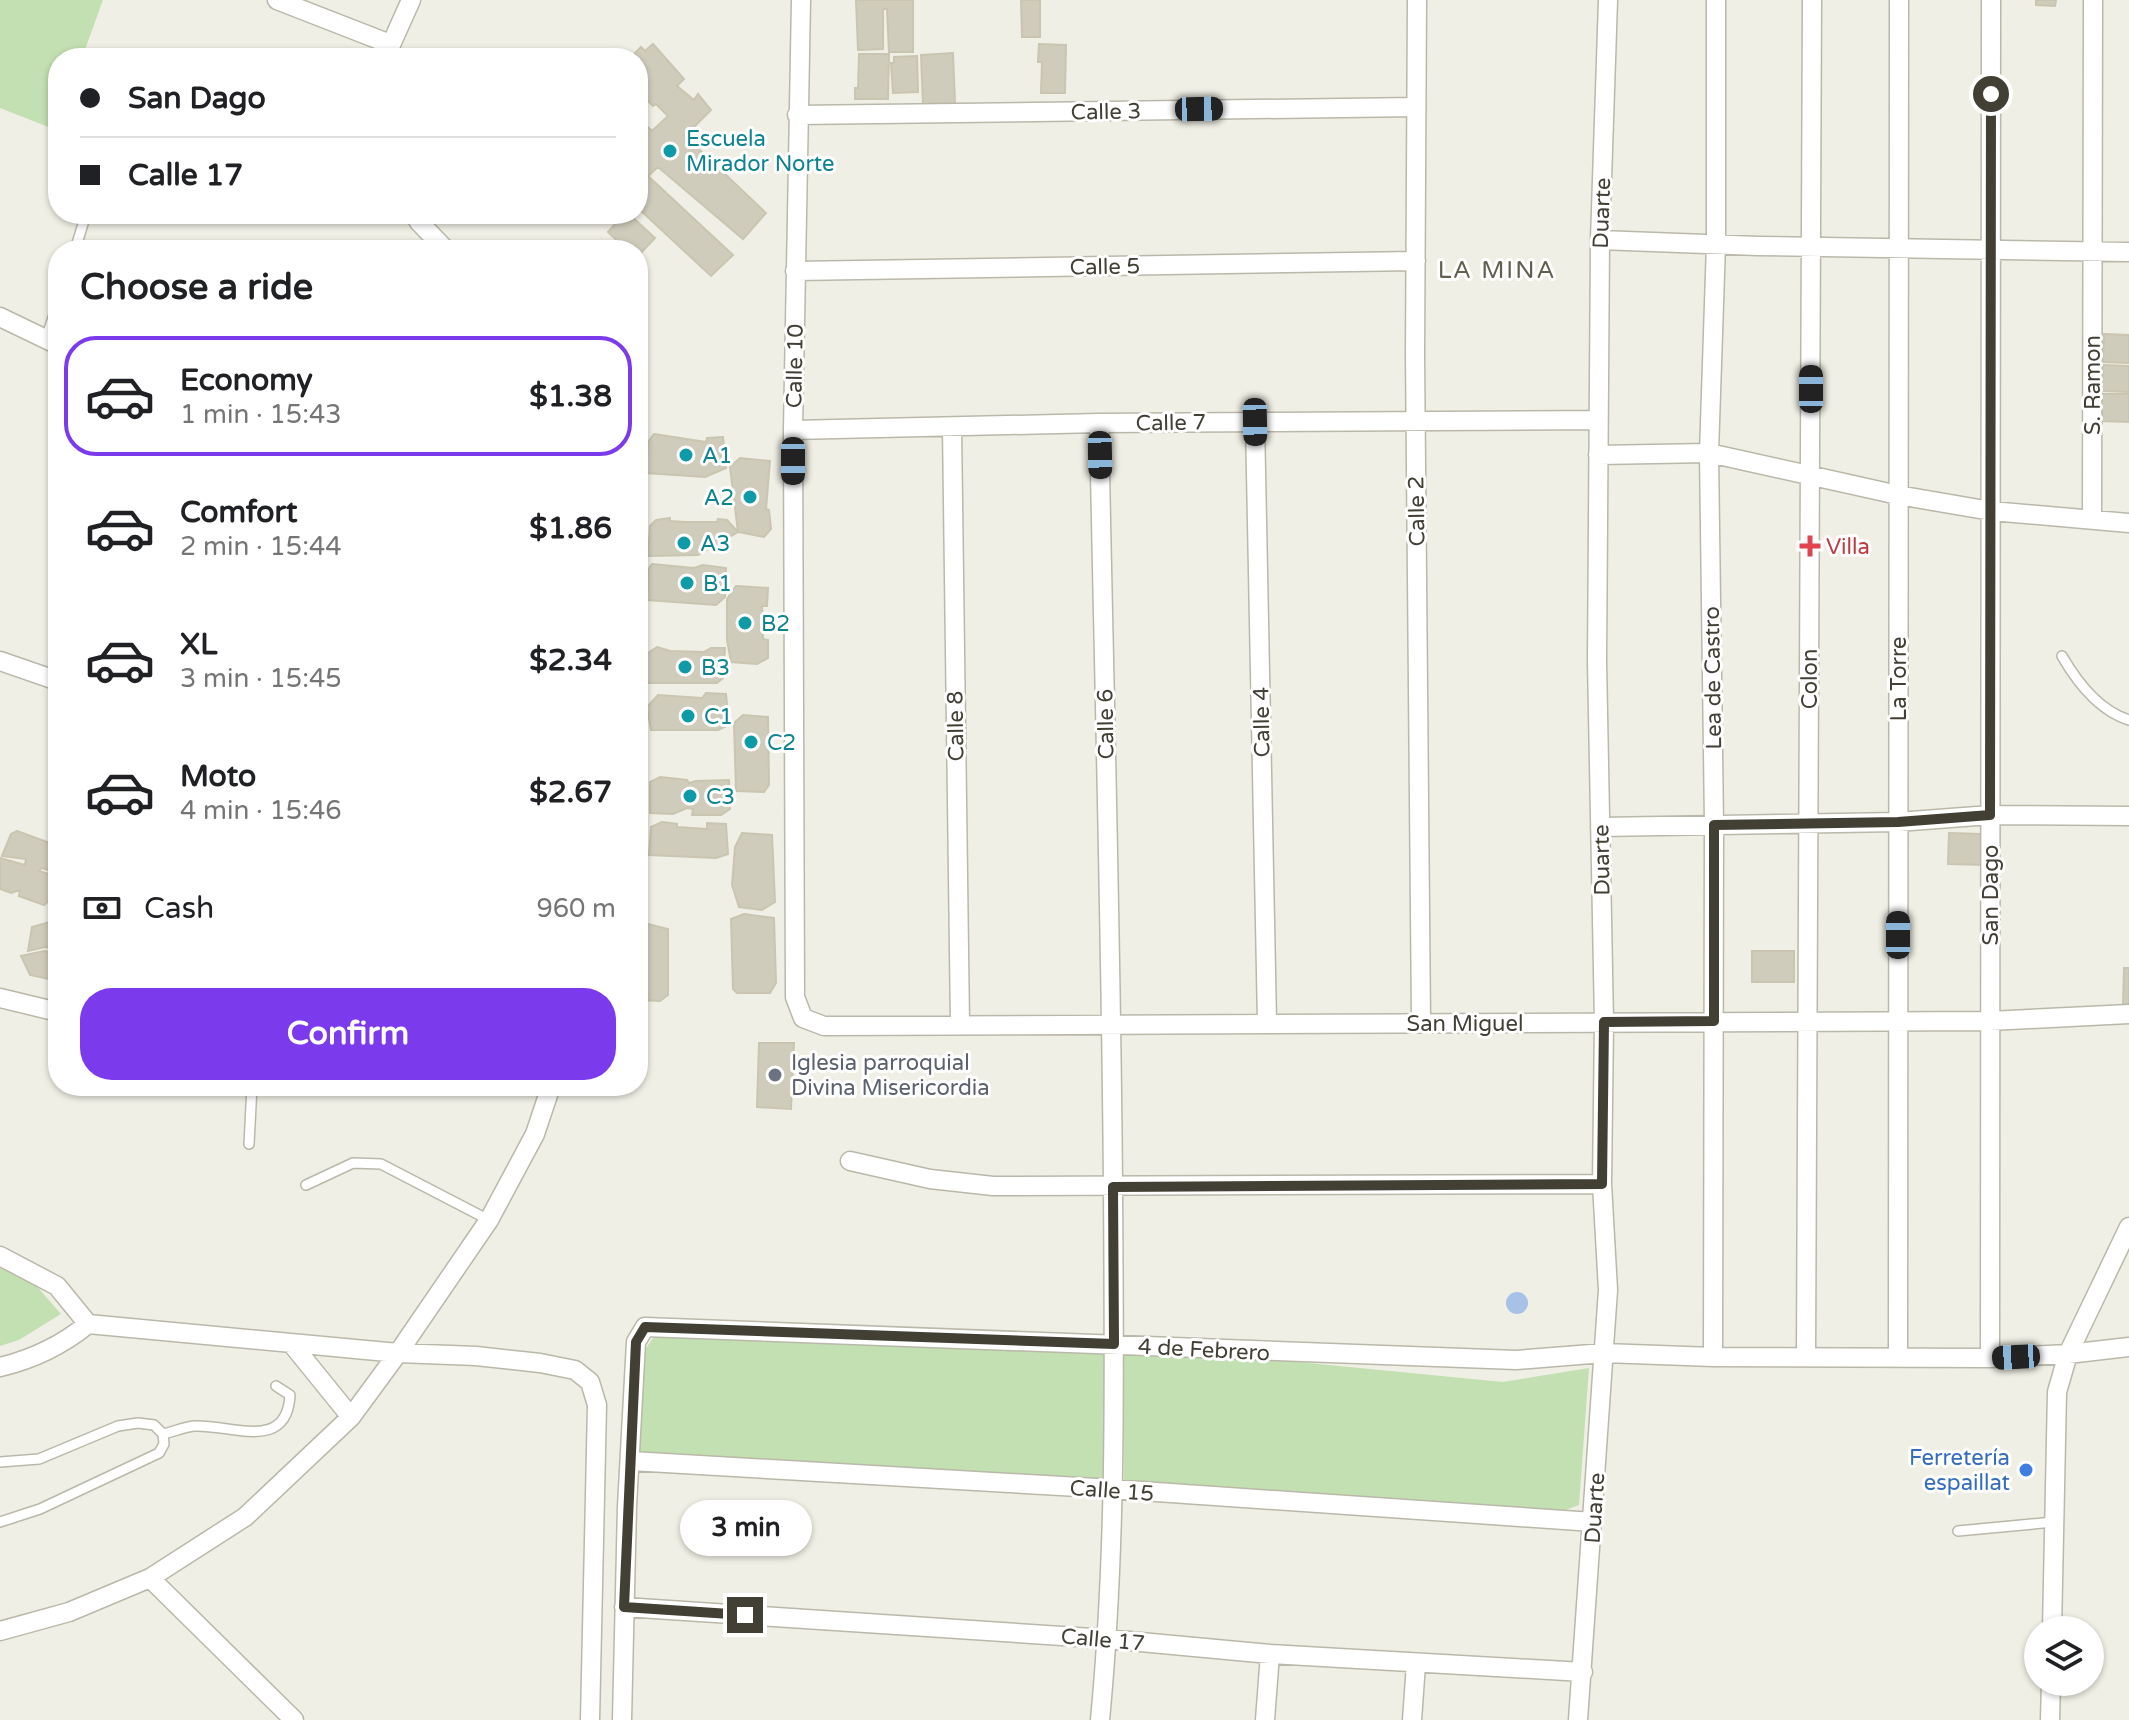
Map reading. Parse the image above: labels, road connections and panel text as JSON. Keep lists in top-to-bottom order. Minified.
{"streets":{"street":["Calle 3","Duarte","Calle 5","Calle 10","S. Ramon","Calle 7","Calle 2","Lea de Castro","Colon","La Torre","Calle 4","Calle 6","Calle 8","San Dago","San Miguel","4 de Febrero","Calle 15","Calle 17"]},"crossings":[["Calle 3","Calle 10"],["Calle 3","Calle 2"],["Duarte","Calle 7"],["Duarte","San Miguel"],["Duarte","4 de Febrero"],["Duarte","Calle 15"],["Duarte","Calle 17"],["Calle 5","Calle 10"],["Calle 5","Calle 2"],["Calle 10","Calle 7"],["Calle 10","San Miguel"],["Calle 7","Calle 2"],["Calle 7","Calle 4"],["Calle 7","Calle 6"],["Calle 7","Calle 8"],["Calle 2","San Miguel"],["Lea de Castro","San Miguel"],["Lea de Castro","4 de Febrero"],["Colon","San Miguel"],["Colon","4 de Febrero"],["La Torre","San Miguel"],["La Torre","4 de Febrero"],["Calle 4","San Miguel"],["Calle 6","San Miguel"],["Calle 6","4 de Febrero"],["Calle 6","Calle 15"],["Calle 6","Calle 17"],["Calle 8","San Miguel"],["San Dago","San Miguel"],["San Dago","4 de Febrero"],["4 de Febrero","Calle 15"]],"districts":["LA MINA"],"places":{"other":["Escuela Mirador Norte","A1","A2","A3","B1","B2","B3","C1","C2","C3","Iglesia parroquial Divina Misericordia","Ferretería espaillat"],"health":["Villa"]},"page":{"banner":["San Dago","Calle 17"],"heading":"Choose a ride","list":[{"name":"Economy","note":"1 min · 15:43","value":"$1.38"},{"name":"Comfort","note":"2 min · 15:44","value":"$1.86"},{"name":"XL","note":"3 min · 15:45","value":"$2.34"},{"name":"Moto","note":"4 min · 15:46","value":"$2.67"}],"pay":["Cash","960 m"],"buttons":"Confirm","bubble":"3 min"}}
